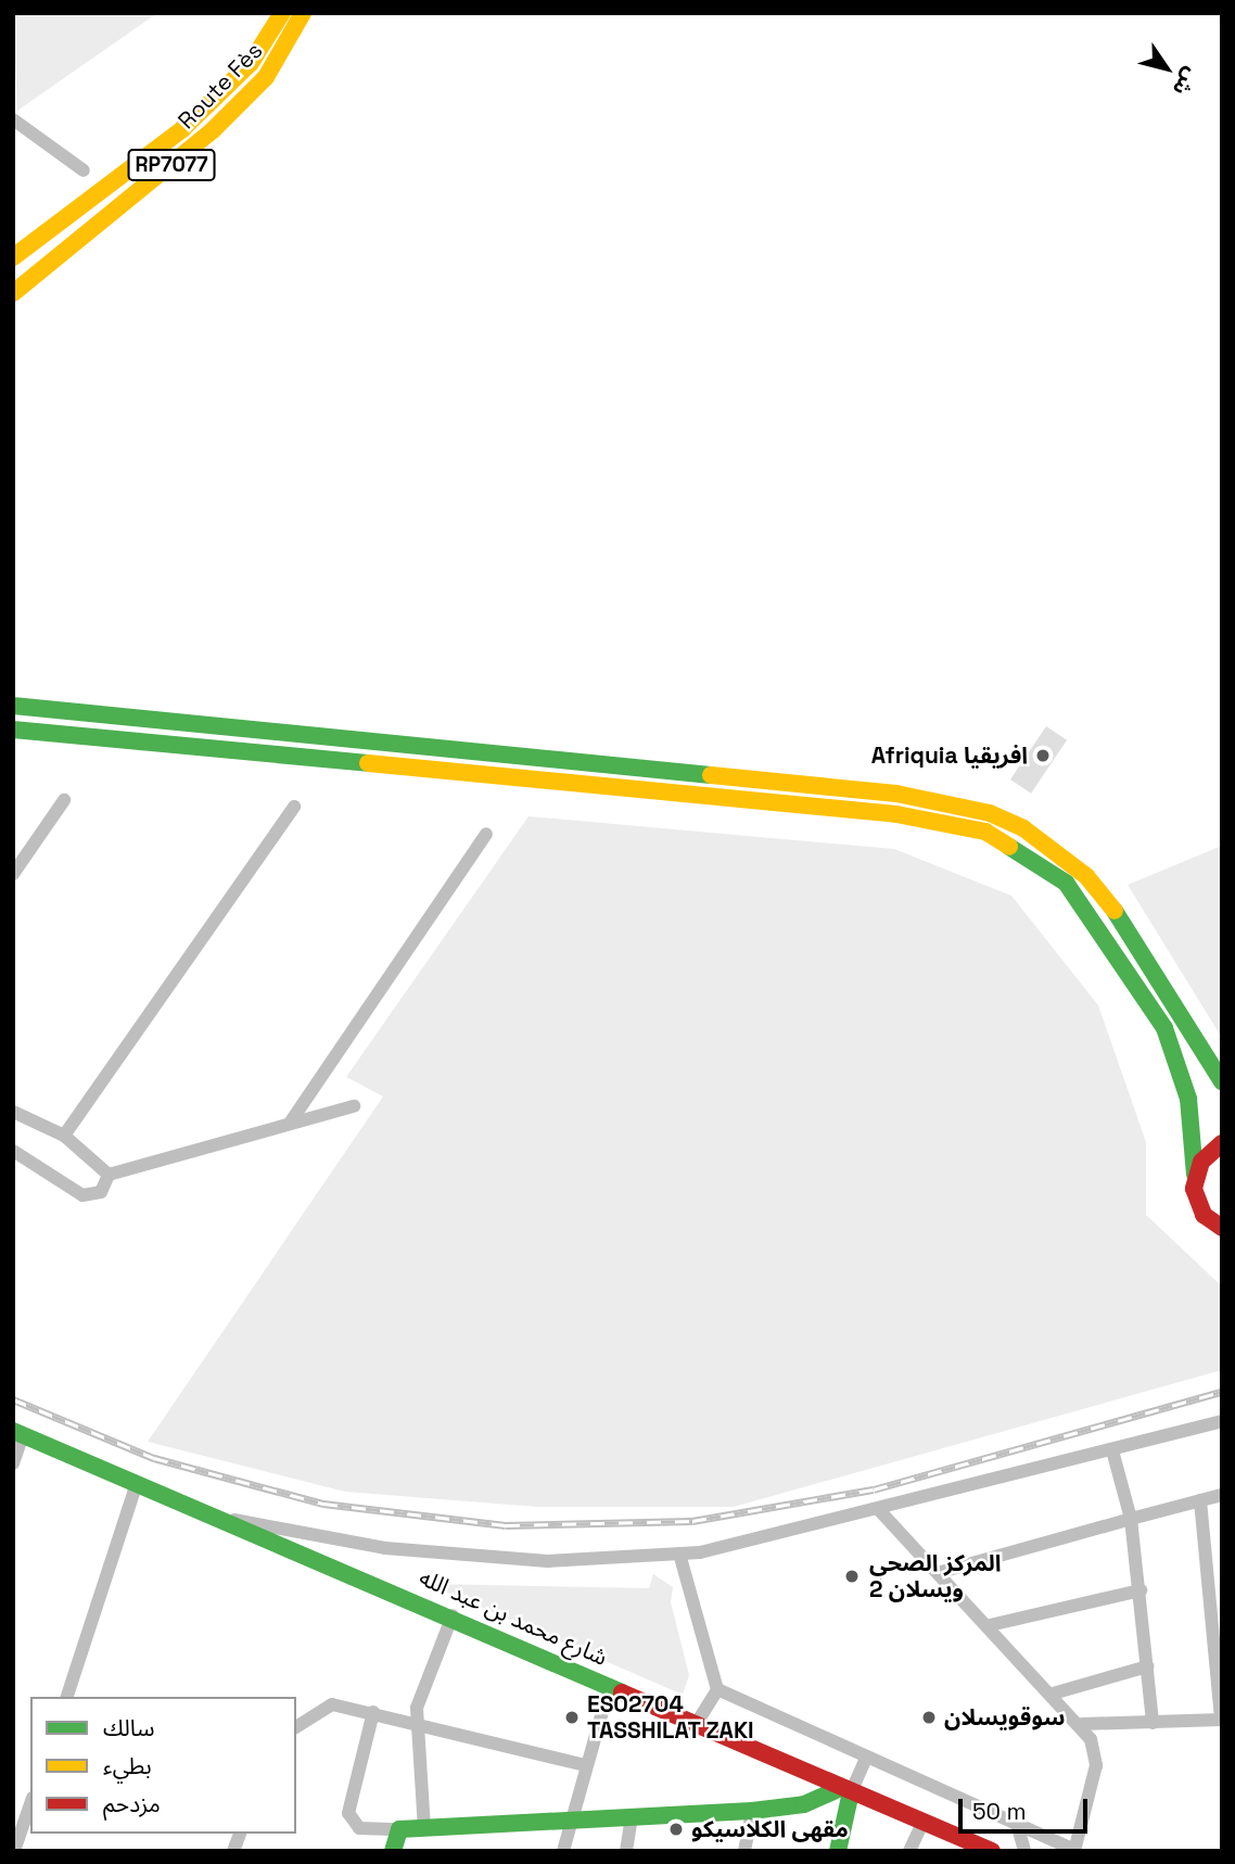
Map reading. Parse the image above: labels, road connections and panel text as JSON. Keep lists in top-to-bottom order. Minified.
{"streets":{"street":["Route Fès","RP7077","شارع محمد بن عبد الله"]},"places":["Afriquia افريقيا","المركز الصحي ويسلان 2","ES02704 TASSHILAT ZAKI","سوقويسلان","مقهى الكلاسيكو"],"legend":["سالك","بطيء","مزدحم"],"scale_bar":"50 m","north":"bottom right"}
